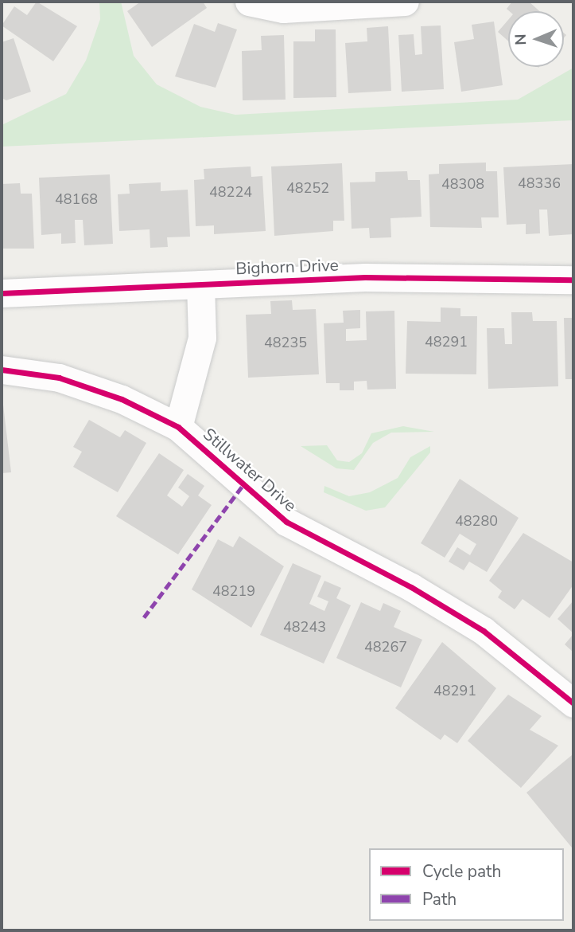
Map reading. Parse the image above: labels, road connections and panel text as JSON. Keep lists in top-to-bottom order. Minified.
{"streets":{"street":["Bighorn Drive","Stillwater Drive"]},"house_numbers":["48336","48308","48252","48224","48168","48291","48235","48280","48219","48243","48267","48291"],"legend":["Cycle path","Path"],"north":"left"}
